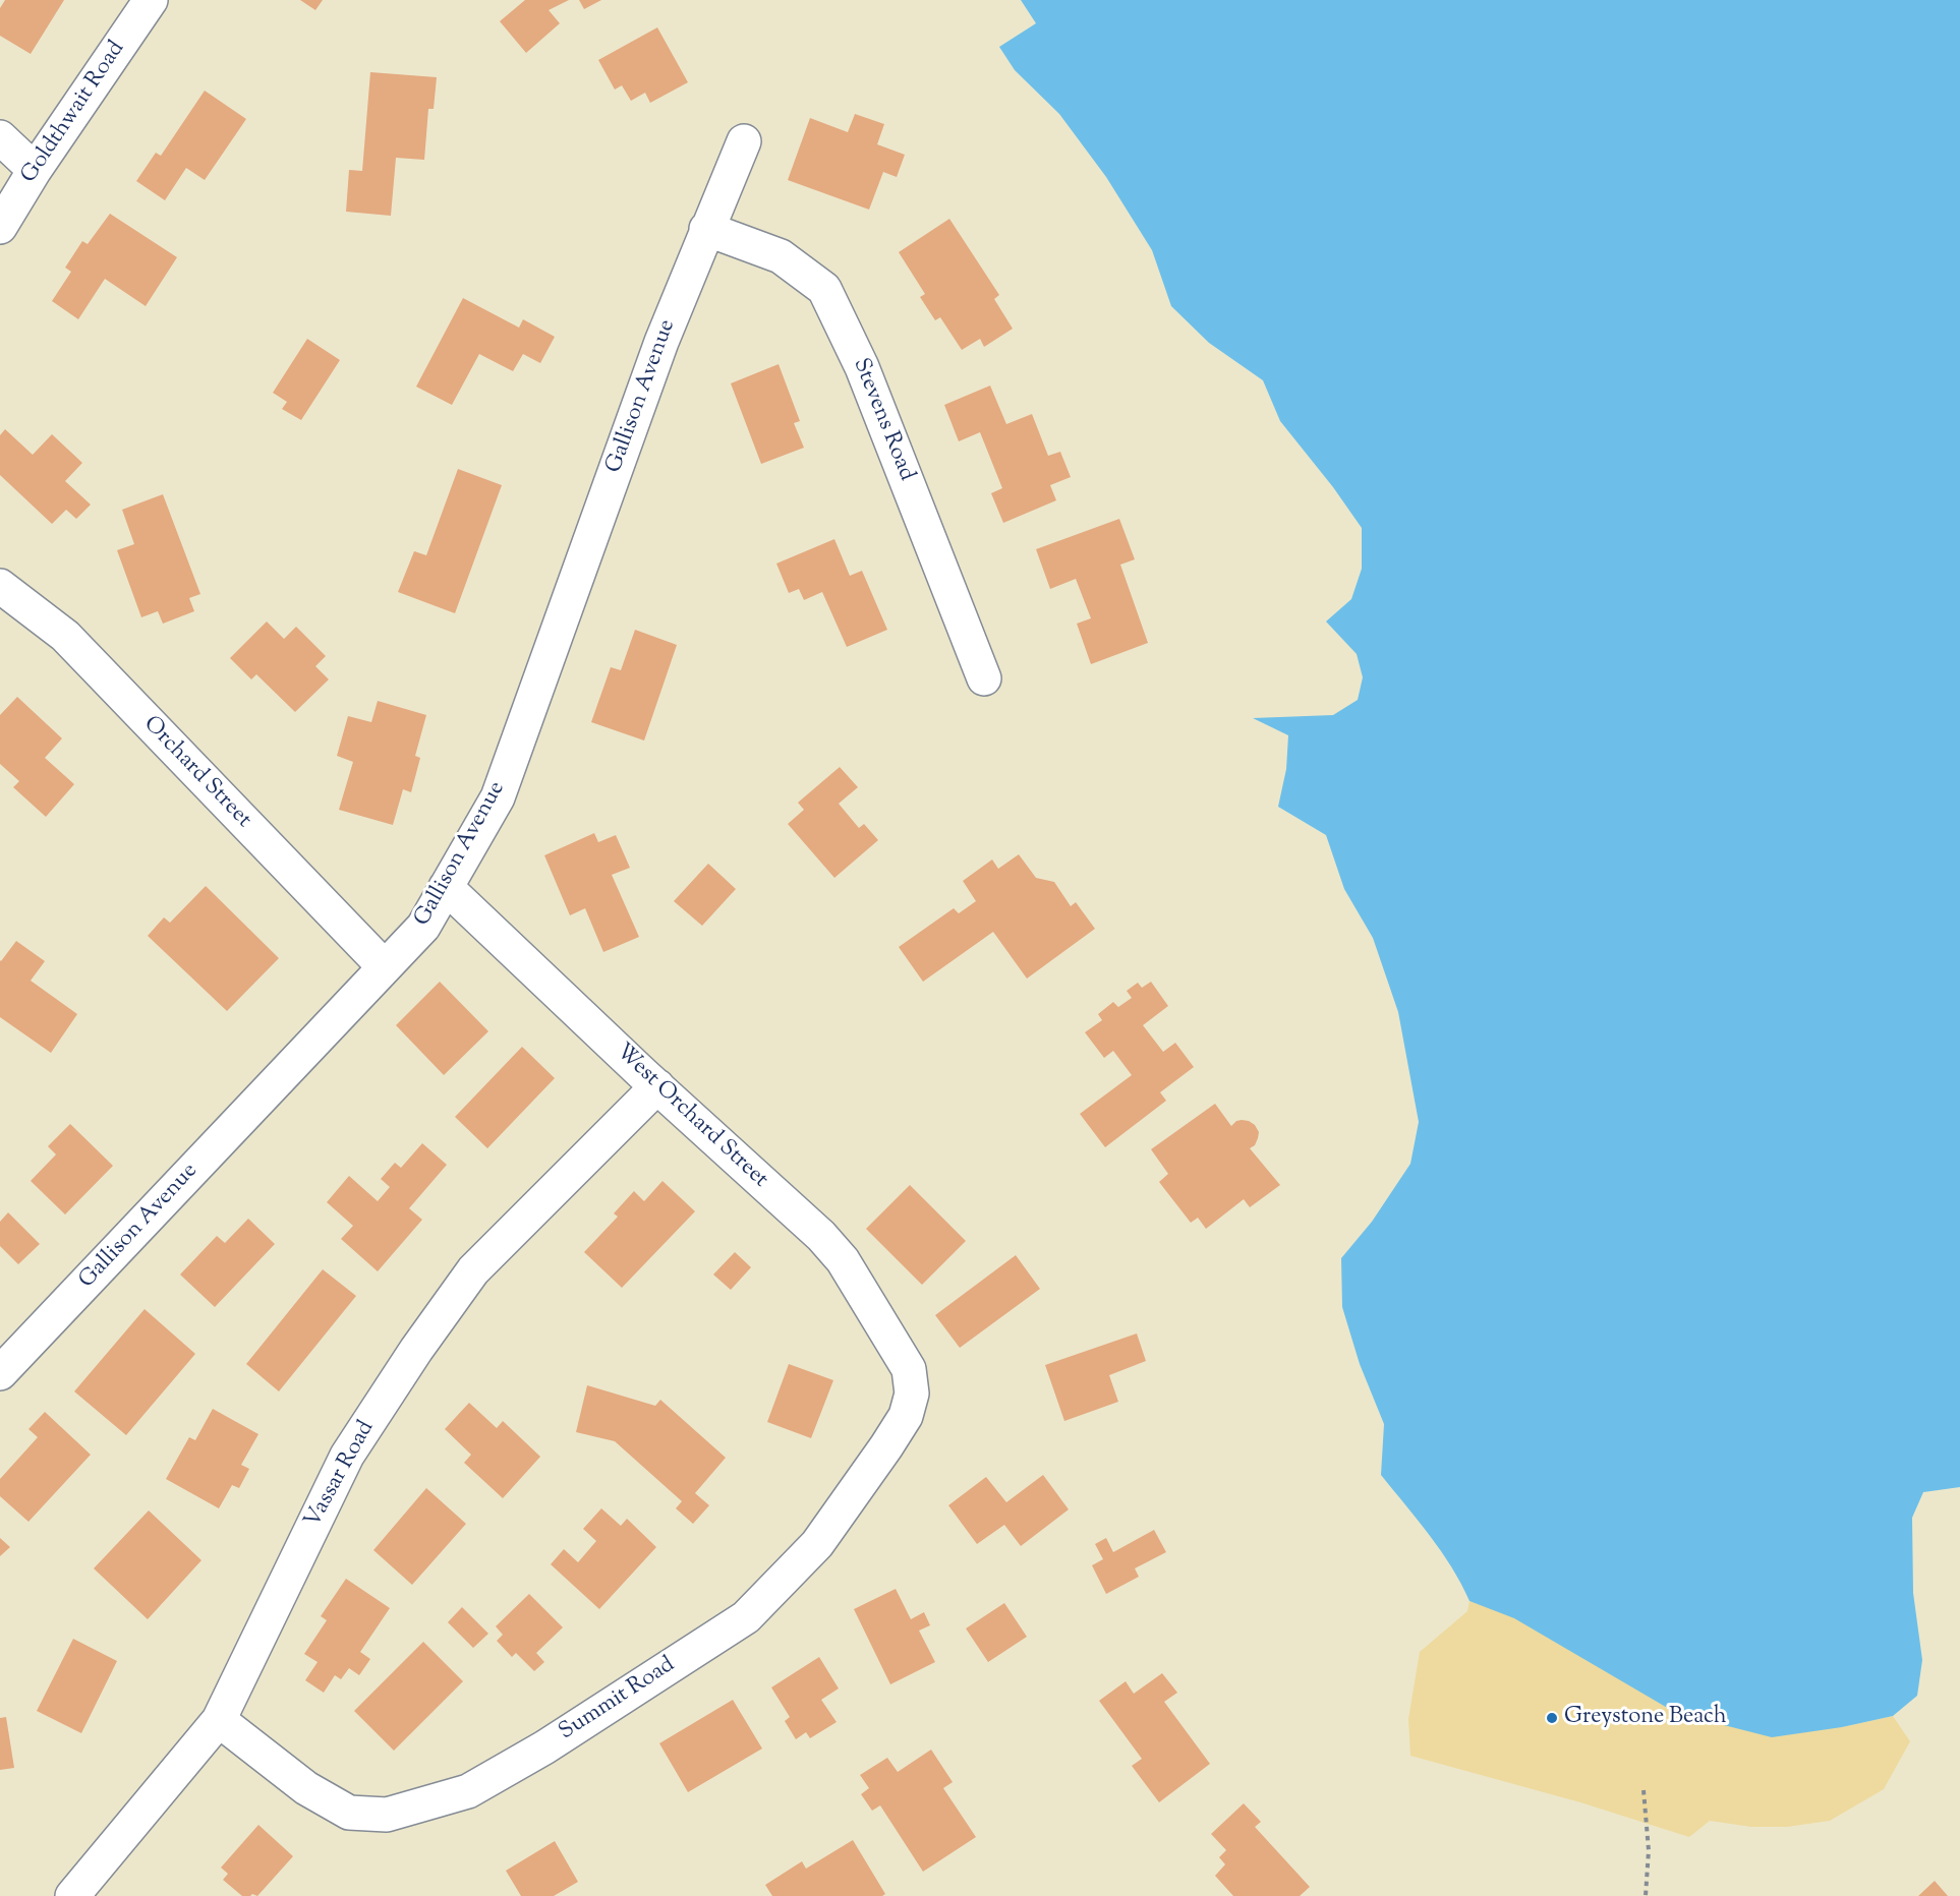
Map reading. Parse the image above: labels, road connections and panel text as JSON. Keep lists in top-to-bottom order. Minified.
{"streets":{"street":["Goldthwait Road","Gallison Avenue","Stevens Road","Orchard Street","West Orchard Street","Vassar Road","Summit Road"]},"crossings":[["Gallison Avenue","Stevens Road"],["Gallison Avenue","Orchard Street"],["Gallison Avenue","West Orchard Street"],["West Orchard Street","Vassar Road"],["West Orchard Street","Summit Road"],["Vassar Road","Summit Road"]],"places":["Greystone Beach"]}
